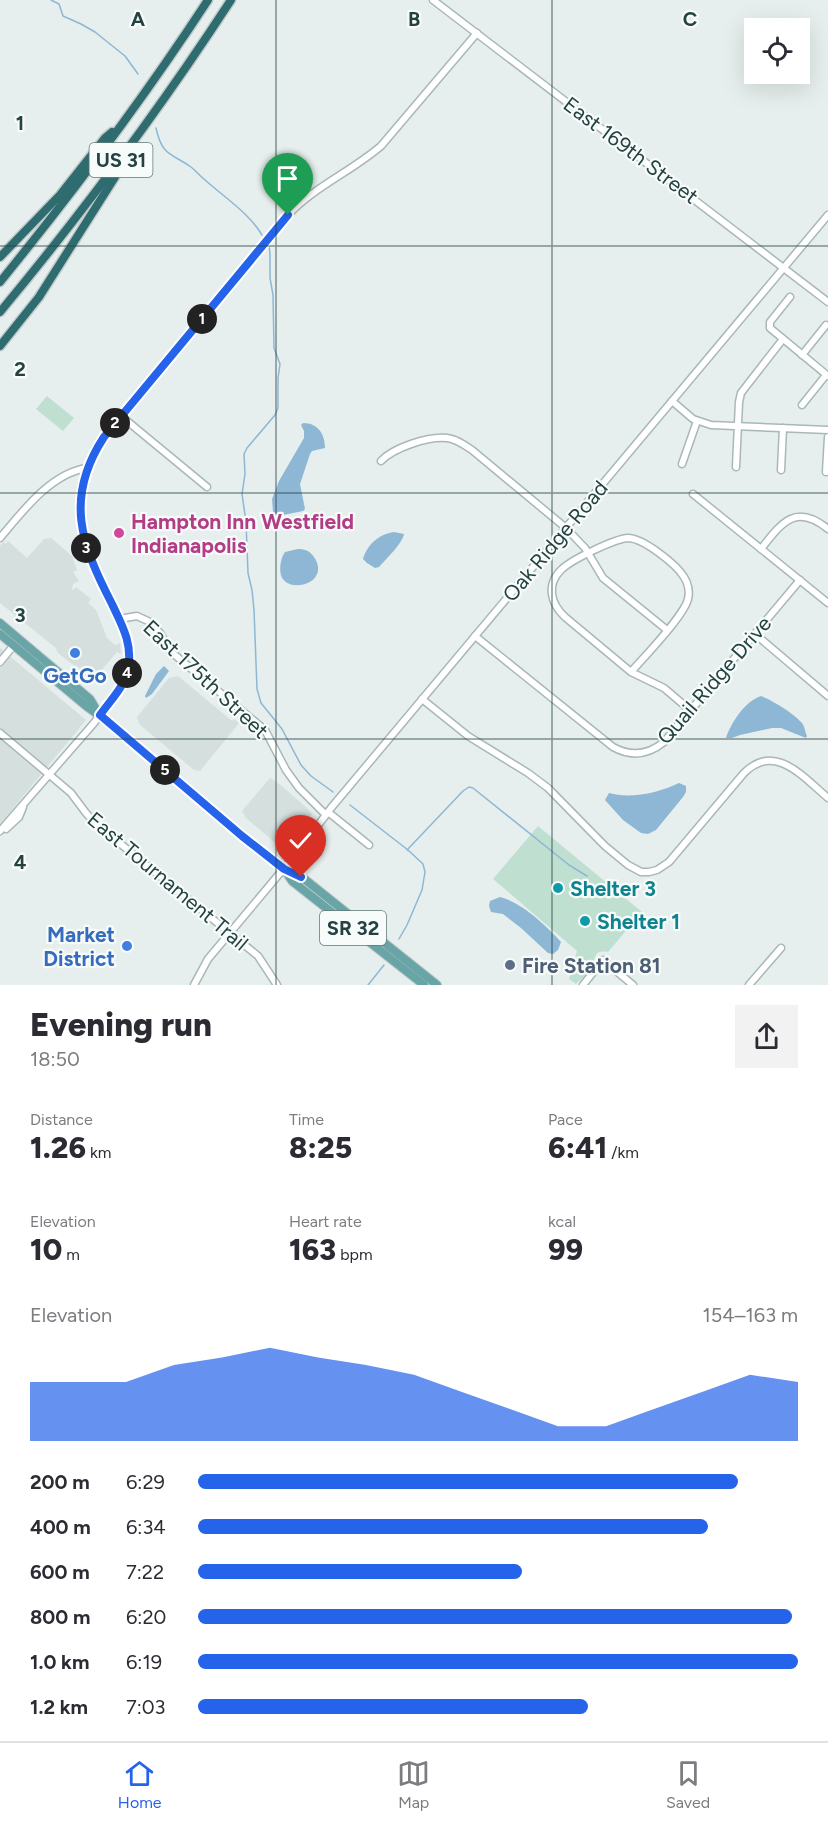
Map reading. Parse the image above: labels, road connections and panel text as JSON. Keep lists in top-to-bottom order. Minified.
{"streets":{"highway":["US 31"],"main road":["SR 32"],"street":["East 169th Street","Oak Ridge Road","East 175th Street","Quail Ridge Drive","East Tournament Trail"]},"crossings":[["East 169th Street","Oak Ridge Road"],["Oak Ridge Road","East 175th Street"],["Oak Ridge Road","Quail Ridge Drive"],["Oak Ridge Road","East Tournament Trail"],["Oak Ridge Road","SR 32"]],"places":["Hampton Inn Westfield Indianapolis","GetGo","Shelter 3","Shelter 1","Market District","Fire Station 81"],"page":{"pins":["1","2","3","4","5"],"heading":["Evening run","18:50"],"stats":[["Distance","1.26 km"],["Time","8:25"],["Pace","6:41 /km"],["Elevation","10 m"],["Heart rate","163 bpm"],["kcal","99"]],"chart":["Elevation","154–163 m"],"list":[{"name":"200 m","note":"6:29"},{"name":"400 m","note":"6:34"},{"name":"600 m","note":"7:22"},{"name":"800 m","note":"6:20"},{"name":"1.0 km","note":"6:19"},{"name":"1.2 km","note":"7:03"}],"tabs":["Home","Map","Saved"]},"grid":{"columns":["A","B","C"],"rows":["1","2","3","4"]}}
